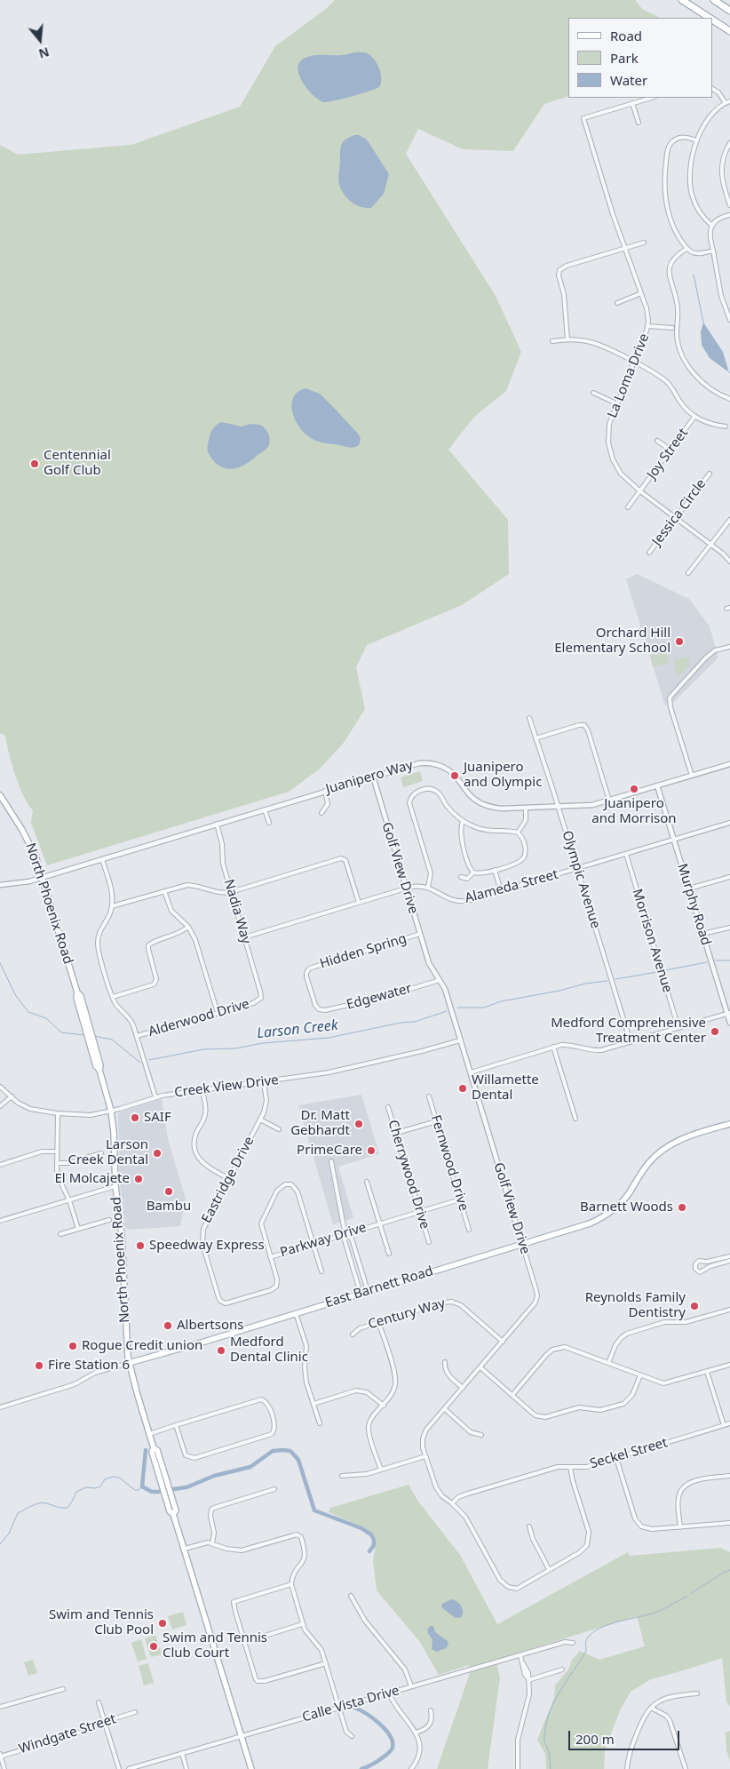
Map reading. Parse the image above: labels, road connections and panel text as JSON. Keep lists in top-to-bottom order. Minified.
{"streets":{"main road":["North Phoenix Road","East Barnett Road"],"street":["La Loma Drive","Joy Street","Jessica Circle","Juanipero Way","Golf View Drive","Olympic Avenue","Alameda Street","Murphy Road","Nadia Way","Morrison Avenue","Hidden Spring","Edgewater","Alderwood Drive","Creek View Drive","Fernwood Drive","Cherrywood Drive","Eastridge Drive","Parkway Drive","Century Way","Seckel Street","Calle Vista Drive","Windgate Street"]},"crossings":[["La Loma Drive","Joy Street"],["La Loma Drive","Jessica Circle"],["Juanipero Way","Golf View Drive"],["Juanipero Way","Olympic Avenue"],["Juanipero Way","North Phoenix Road"],["Juanipero Way","Murphy Road"],["Juanipero Way","Nadia Way"],["Golf View Drive","Hidden Spring"],["Golf View Drive","Edgewater"],["Golf View Drive","Creek View Drive"],["Golf View Drive","East Barnett Road"],["Golf View Drive","Century Way"],["Golf View Drive","Seckel Street"],["Olympic Avenue","Alameda Street"],["Alameda Street","Murphy Road"],["Alameda Street","Morrison Avenue"],["North Phoenix Road","Creek View Drive"],["North Phoenix Road","East Barnett Road"],["North Phoenix Road","Calle Vista Drive"],["Nadia Way","Alderwood Drive"],["Hidden Spring","Edgewater"],["Creek View Drive","Eastridge Drive"],["Fernwood Drive","Parkway Drive"],["Cherrywood Drive","Parkway Drive"],["Eastridge Drive","Parkway Drive"]],"water":["Larson Creek"],"places":["Centennial Golf Club","Orchard Hill Elementary School","Juanipero and Olympic","Juanipero and Morrison","Medford Comprehensive Treatment Center","Willamette Dental","SAIF","Dr. Matt Gebhardt","PrimeCare","Larson Creek Dental","El Molcajete","Bambu","Barnett Woods","Speedway Express","Reynolds Family Dentistry","Albertsons","Rogue Credit union","Medford Dental Clinic","Fire Station 6","Swim and Tennis Club Pool","Swim and Tennis Club Court"],"legend":["Road","Park","Water"],"scale_bar":"200 m","north":"bottom"}
